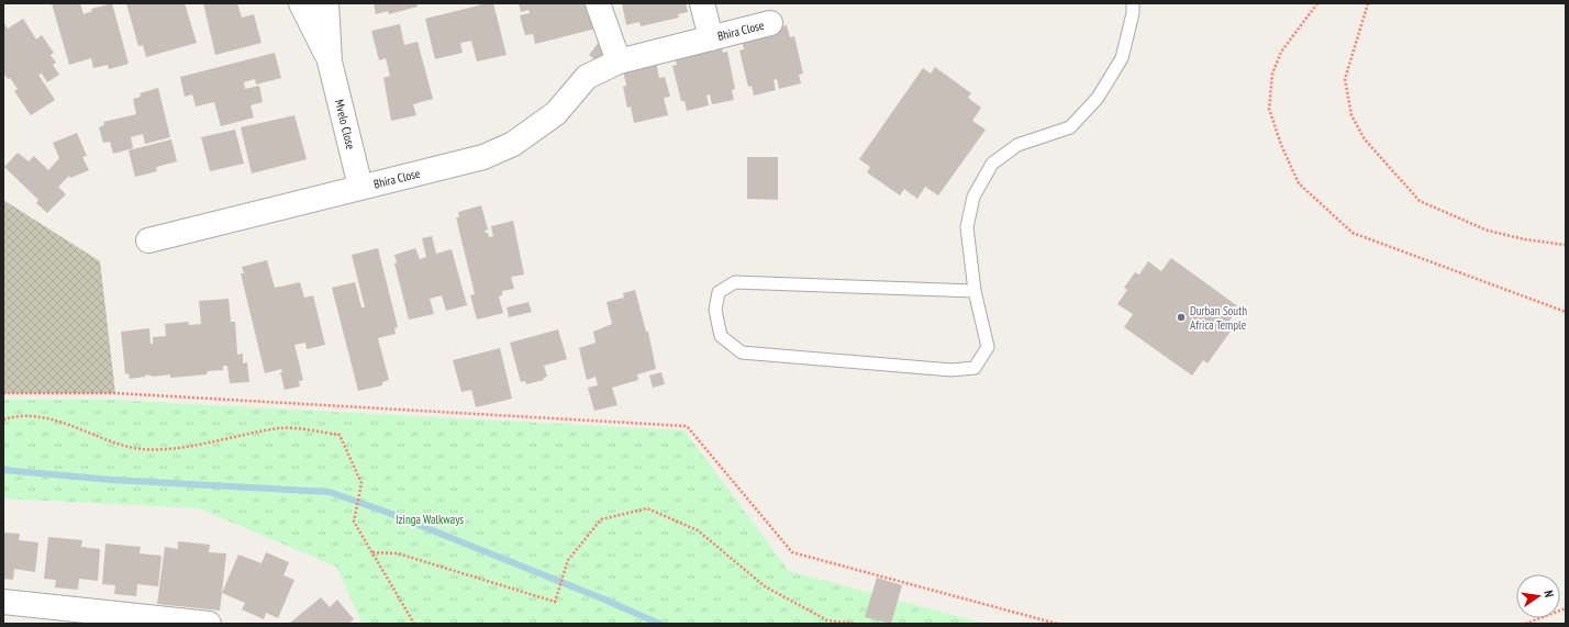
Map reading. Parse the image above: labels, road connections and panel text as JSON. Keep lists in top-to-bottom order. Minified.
{"streets":{"street":["Bhira Close","Mvelo Close"]},"crossings":[["Bhira Close","Mvelo Close"]],"parks":["Izinga Walkways"],"places":["Durban South Africa Temple"],"north":"right"}
